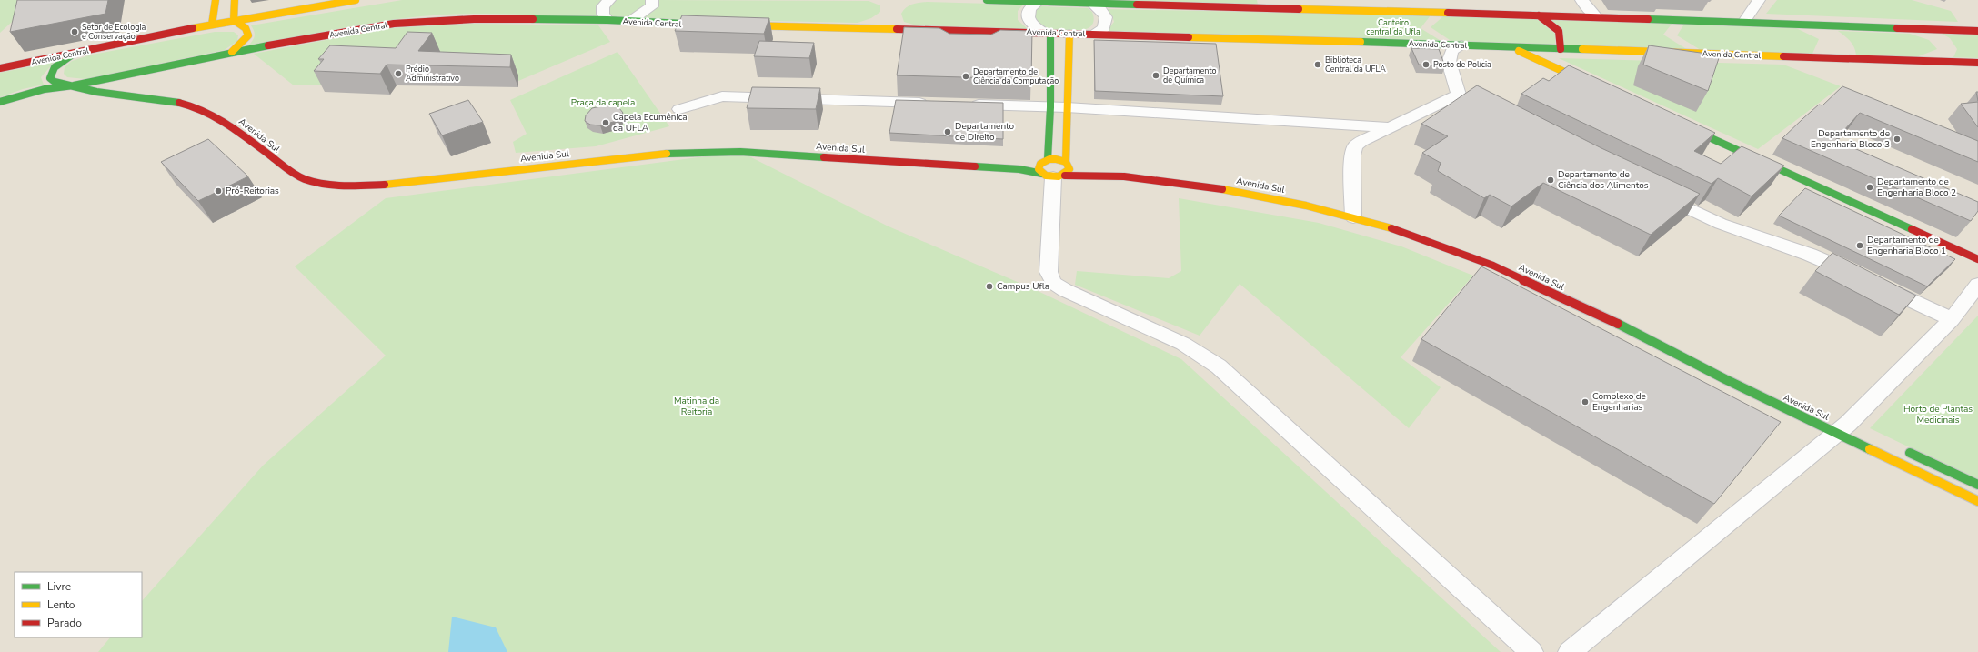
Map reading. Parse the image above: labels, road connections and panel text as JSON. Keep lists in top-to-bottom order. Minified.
{"streets":{"street":["Avenida Central","Avenida Sul"]},"crossings":[["Avenida Central","Avenida Sul"]],"parks":["Canteiro central da Ufla","Praça da capela","Matinha da Reitoria","Horto de Plantas Medicinais"],"places":["Setor de Ecologia e Conservação","Biblioteca Central da UFLA","Posto de Polícia","Prédio Administrativo","Departamento de Química","Departamento de Ciência da Computação","Capela Ecumênica da UFLA","Departamento de Direito","Departamento de Engenharia Bloco 3","Departamento de Ciência dos Alimentos","Departamento de Engenharia Bloco 2","Pró-Reitorias","Departamento de Engenharia Bloco 1","Campus Ufla","Complexo de Engenharias"],"legend":["Livre","Lento","Parado"]}
